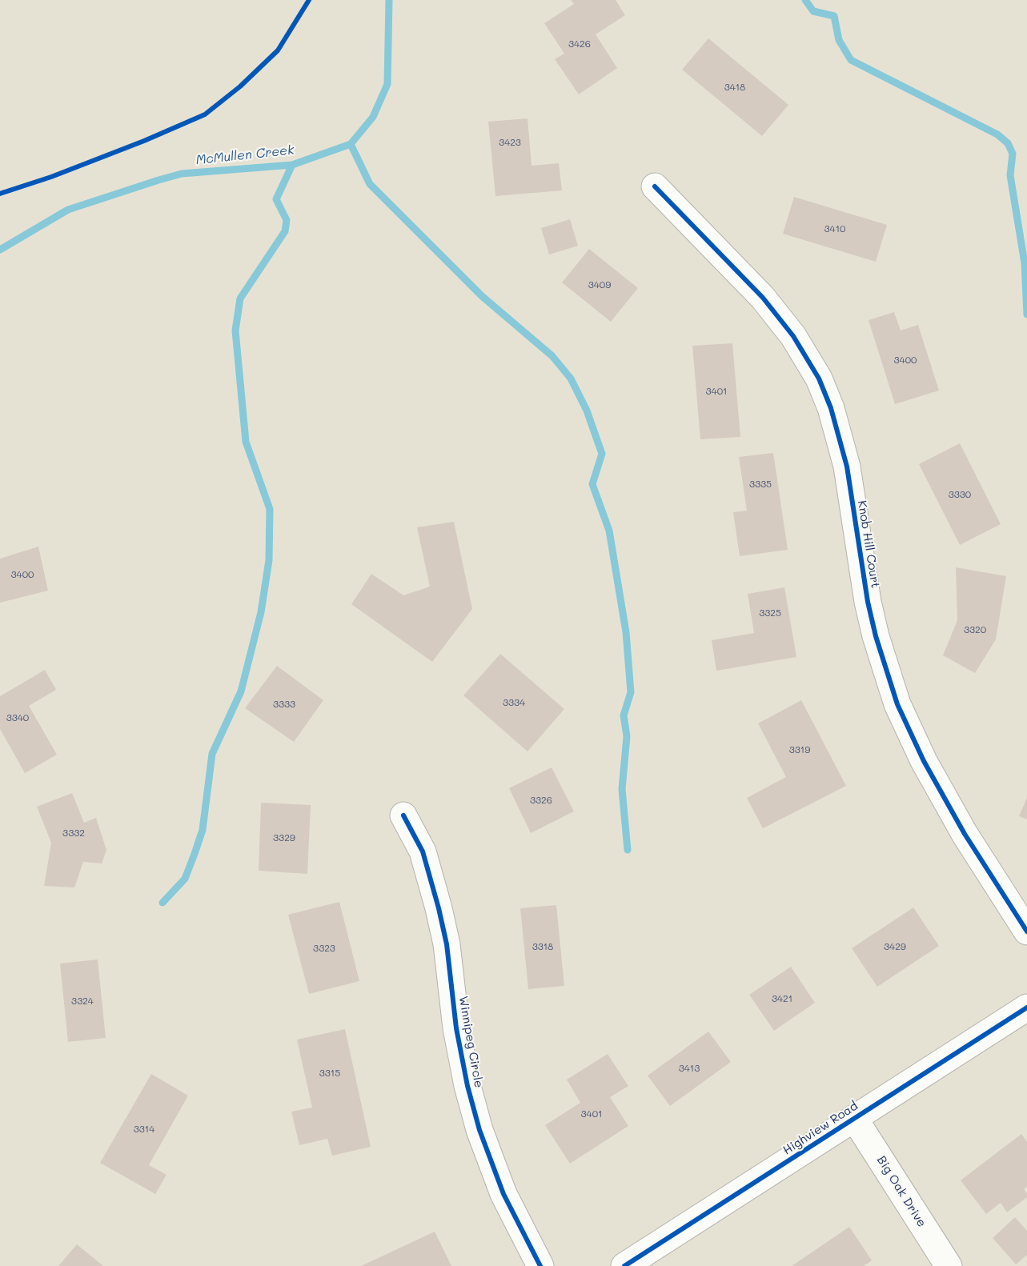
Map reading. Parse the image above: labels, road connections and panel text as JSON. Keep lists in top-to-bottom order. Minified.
{"streets":{"street":["Knob Hill Court","Winnipeg Circle","Highview Road","Big Oak Drive"]},"crossings":[["Highview Road","Big Oak Drive"]],"water":["McMullen Creek"],"house_numbers":["3426","3418","3423","3410","3409","3400","3401","3335","3330","3400","3325","3320","3334","3333","3340","3319","3326","3332","3329","3318","3429","3323","3421","3324","3413","3315","3401","3314"]}
